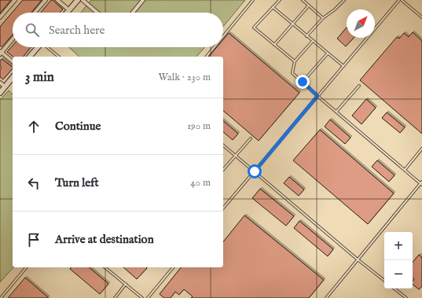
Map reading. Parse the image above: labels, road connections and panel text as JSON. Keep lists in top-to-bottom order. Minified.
{"north":"top right","page":{"search":"Search here","heading":["3 min","Walk · 230 m"],"list":[["Continue","190 m"],["Turn left","40 m"],"Arrive at destination"],"map_buttons":["+","−"]}}
